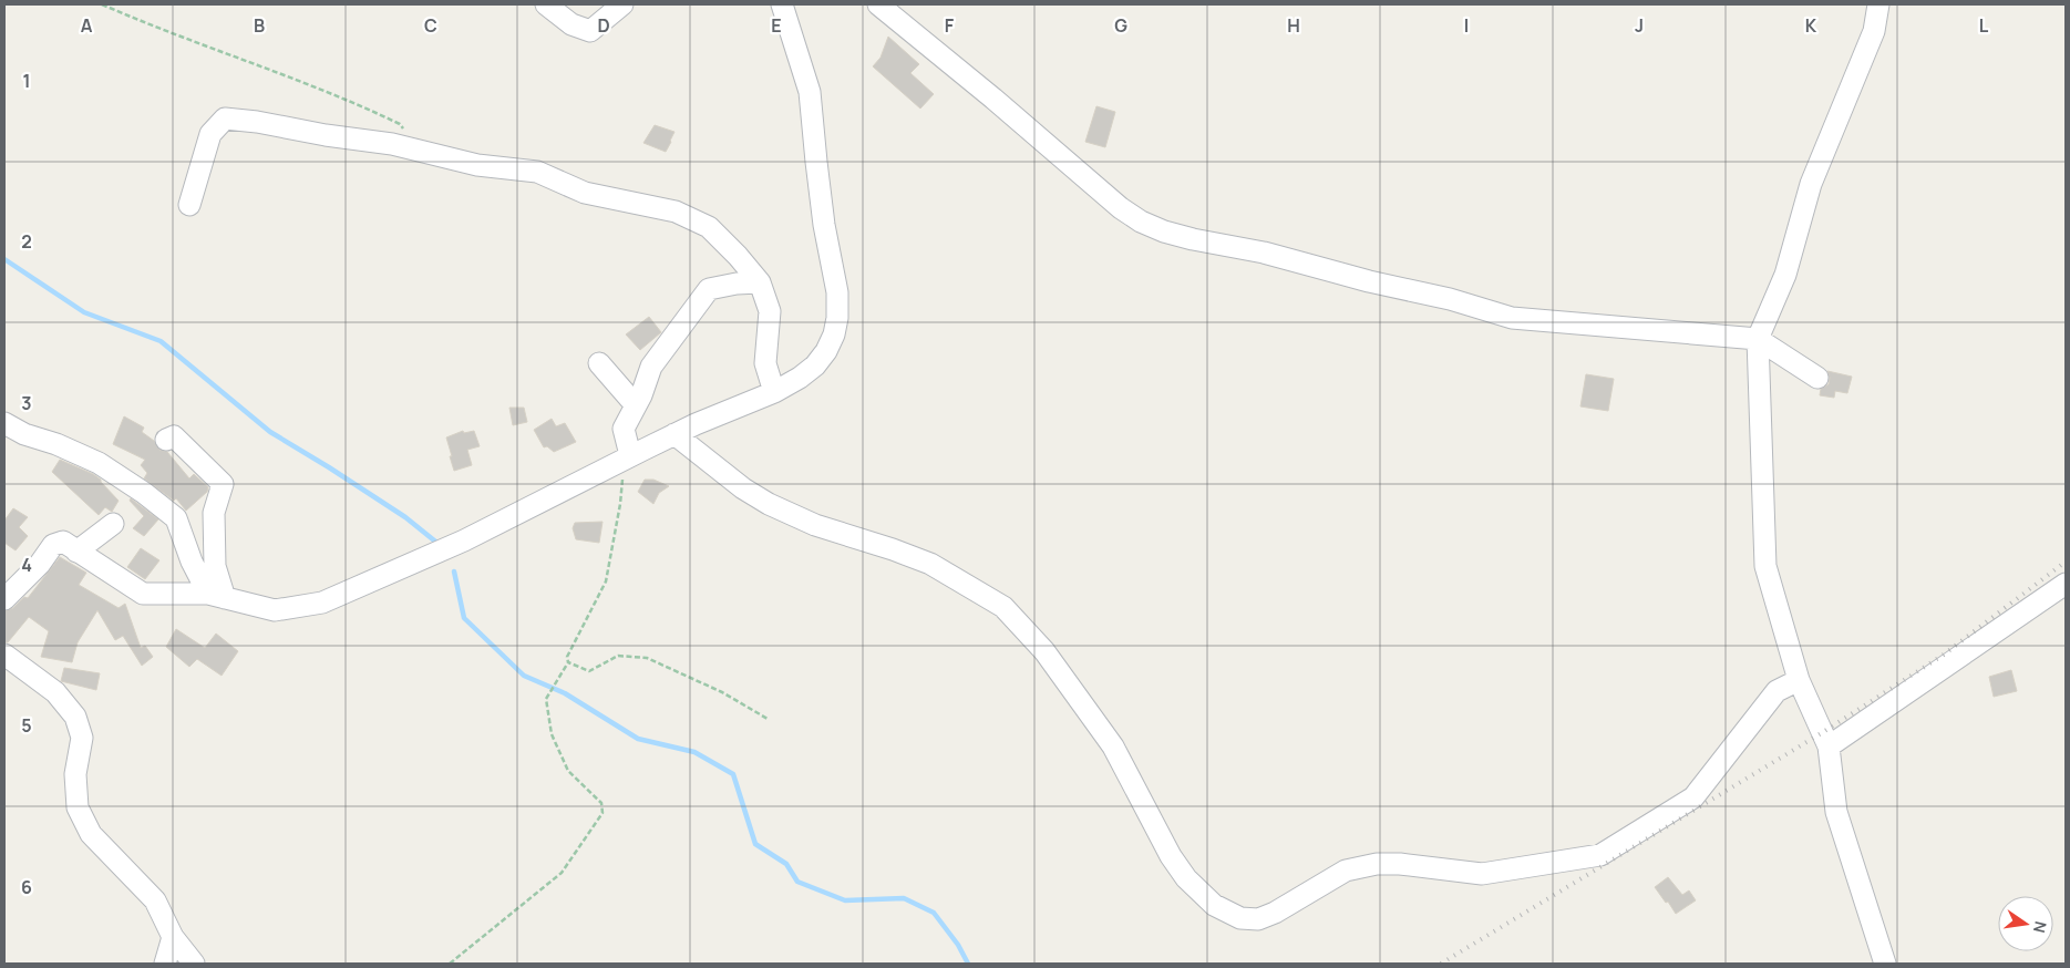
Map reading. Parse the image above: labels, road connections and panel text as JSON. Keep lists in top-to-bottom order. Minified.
{"north":"right","grid":{"columns":["A","B","C","D","E","F","G","H","I","J","K","L"],"rows":["1","2","3","4","5","6"]}}
